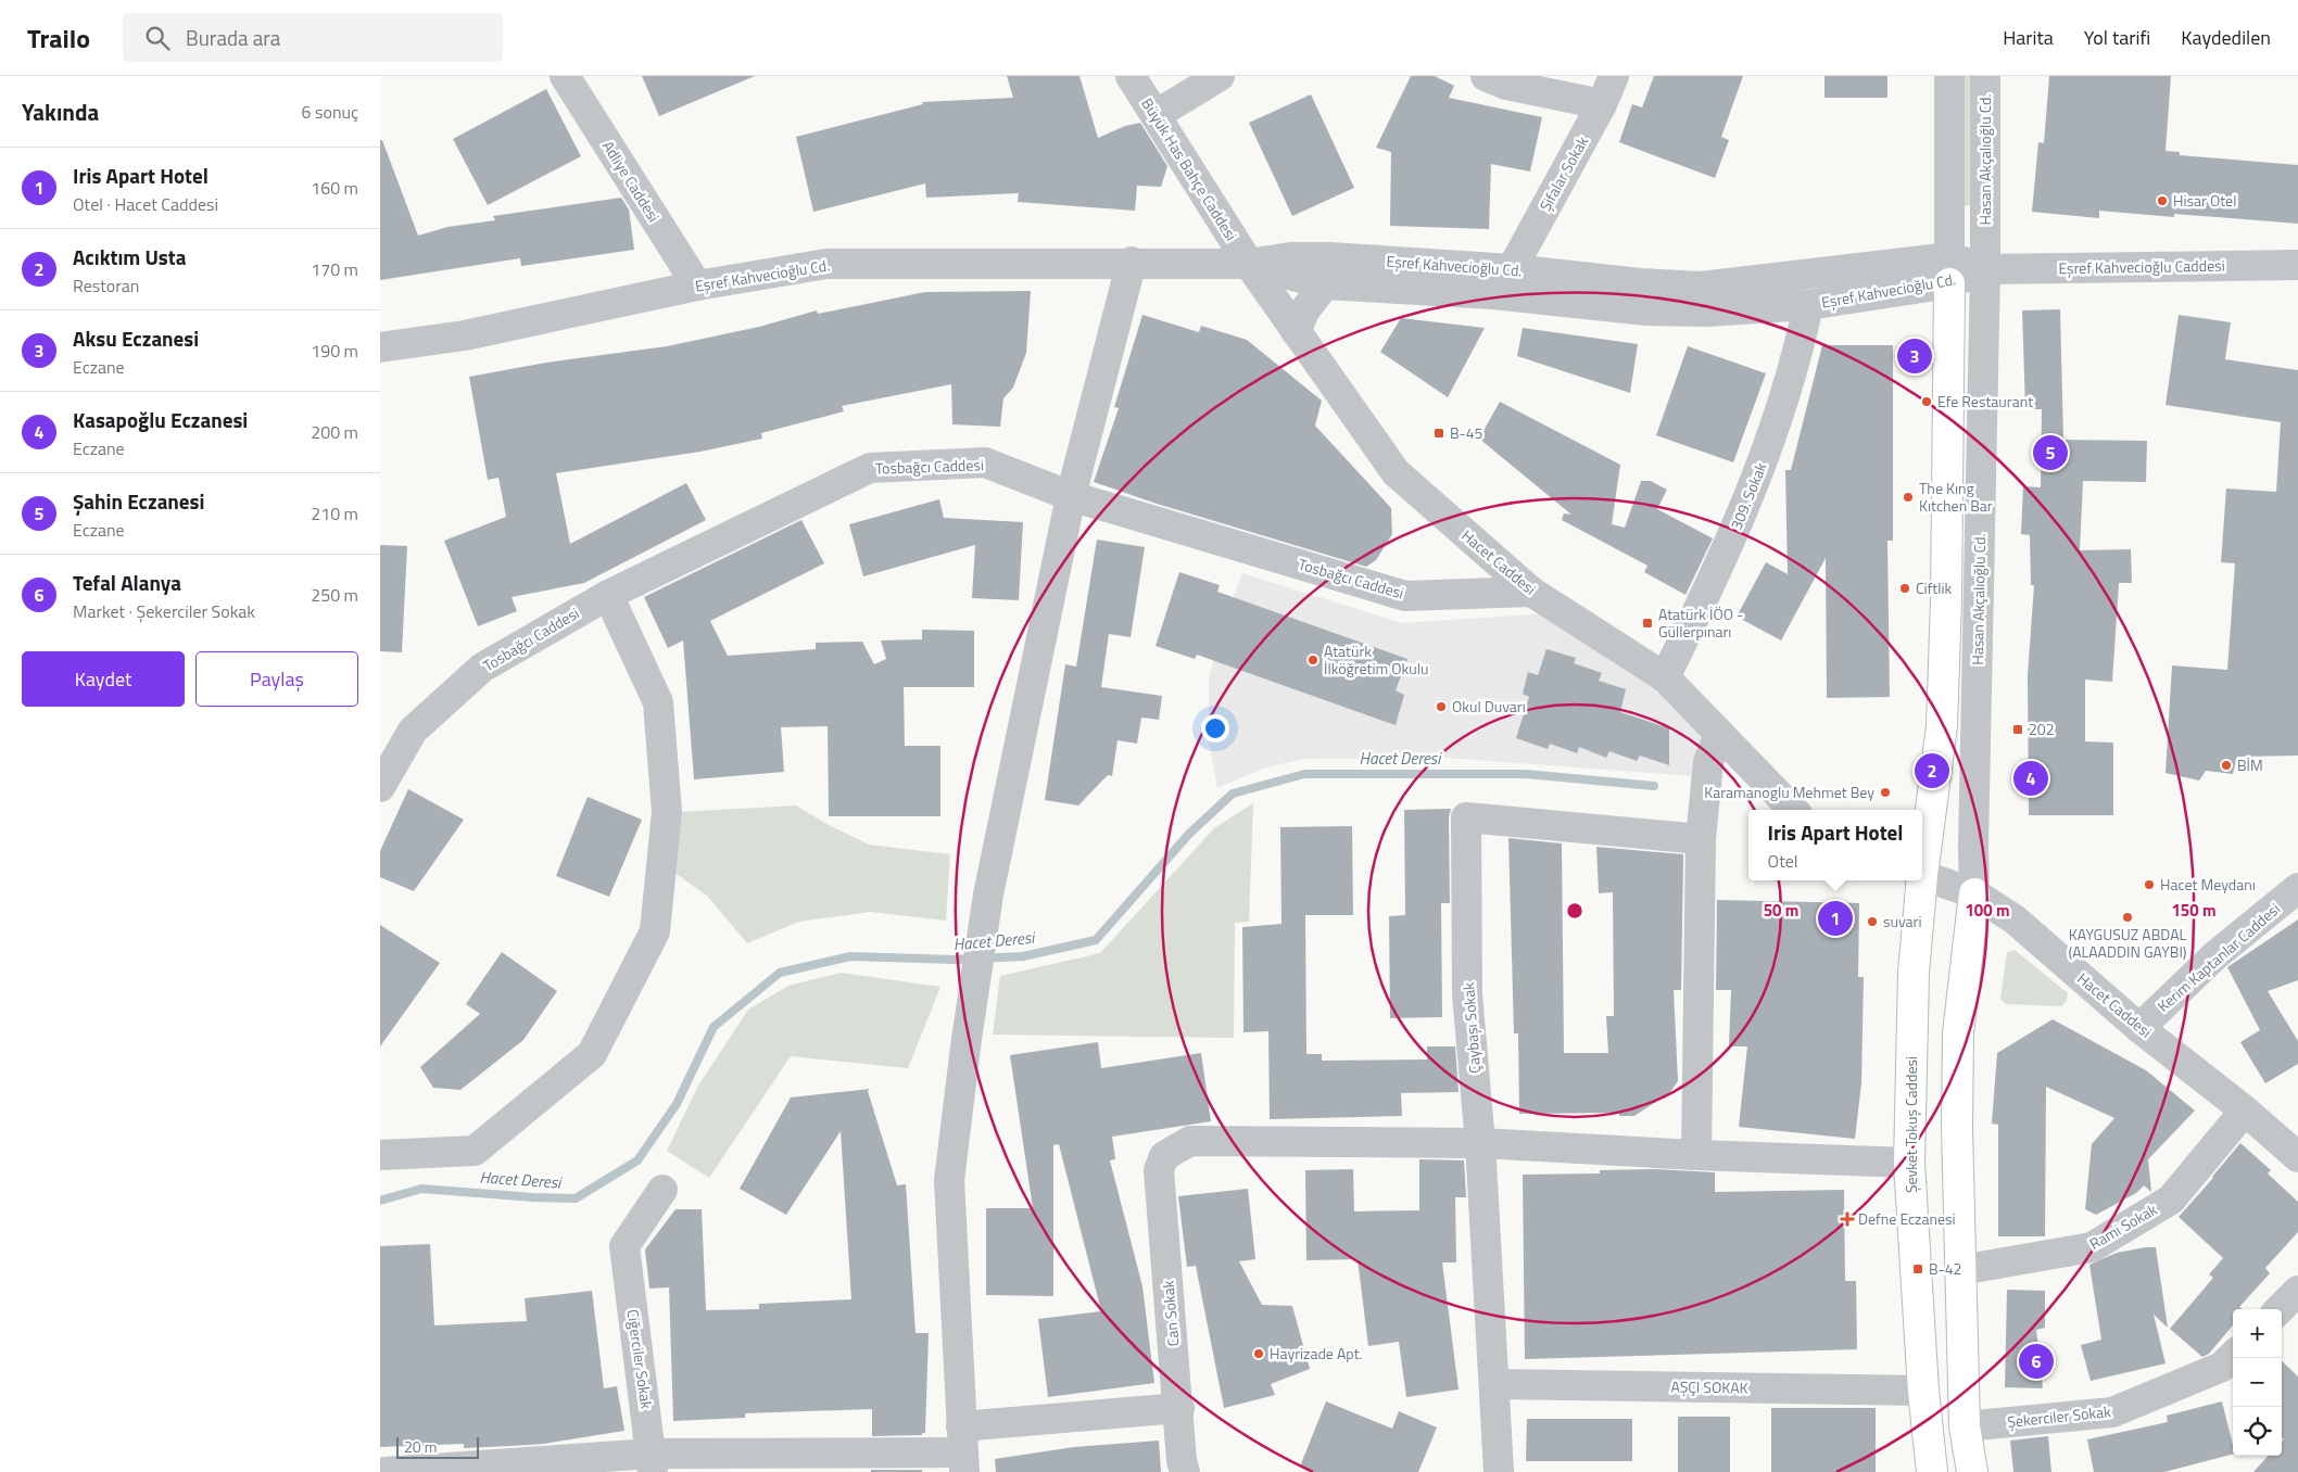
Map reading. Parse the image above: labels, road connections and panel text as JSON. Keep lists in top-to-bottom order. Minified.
{"streets":{"main road":["Şevket Tokuş Caddesi"],"street":["Hasan Akçalıoğlu Cd.","Büyük Has Bahçe Caddesi","Şifalar Sokak","Adliye Caddesi","Eşref Kahvecioğlu Cd.","Eşref Kahvecioğlu Caddesi","Tosbağcı Caddesi","309. Sokak","Hacet Caddesi","Kerim Kaptanlar Caddesi","Çaybaşı Sokak","Rami Sokak","Can Sokak","Ciğerciler Sokak","AŞÇI SOKAK","Şekerciler Sokak"]},"crossings":[["Hasan Akçalıoğlu Cd.","Eşref Kahvecioğlu Cd."],["Hasan Akçalıoğlu Cd.","Eşref Kahvecioğlu Caddesi"],["Hasan Akçalıoğlu Cd.","Hacet Caddesi"],["Büyük Has Bahçe Caddesi","Eşref Kahvecioğlu Cd."],["Büyük Has Bahçe Caddesi","Hacet Caddesi"],["Şifalar Sokak","Eşref Kahvecioğlu Cd."],["Adliye Caddesi","Eşref Kahvecioğlu Cd."],["Eşref Kahvecioğlu Cd.","Eşref Kahvecioğlu Caddesi"],["Eşref Kahvecioğlu Cd.","309. Sokak"],["Eşref Kahvecioğlu Cd.","Hacet Caddesi"],["Eşref Kahvecioğlu Cd.","Şevket Tokuş Caddesi"],["Tosbağcı Caddesi","Hacet Caddesi"],["309. Sokak","Hacet Caddesi"],["Hacet Caddesi","Kerim Kaptanlar Caddesi"],["Hacet Caddesi","Rami Sokak"],["Çaybaşı Sokak","Can Sokak"],["Çaybaşı Sokak","AŞÇI SOKAK"],["Şevket Tokuş Caddesi","AŞÇI SOKAK"]],"water":["Hacet Deresi"],"places":{"other":["Hisar Otel","Efe Restaurant","The Kıng Kıtchen Bar","Ciftlik","Atatürk İlköğretim Okulu","Okul Duvarı","BİM","Karamanoglu Mehmet Bey","Hacet Meydanı","KAYGUSUZ ABDAL (ALAADDIN GAYBI)","suvari","Hayrizade Apt."],"transit":["B-45","Atatürk İÖO - Güllerpınarı","202","B-42"],"health":["Defne Eczanesi"]},"scale_bar":"20 m","page":{"header":"Trailo","search":"Burada ara","nav":["Harita","Yol tarifi","Kaydedilen"],"heading":["Yakında","6 sonuç"],"list":[{"mark":"1","name":"Iris Apart Hotel","note":"Otel · Hacet Caddesi","value":"160 m"},{"mark":"2","name":"Acıktım Usta","note":"Restoran","value":"170 m"},{"mark":"3","name":"Aksu Eczanesi","note":"Eczane","value":"190 m"},{"mark":"4","name":"Kasapoğlu Eczanesi","note":"Eczane","value":"200 m"},{"mark":"5","name":"Şahin Eczanesi","note":"Eczane","value":"210 m"},{"mark":"6","name":"Tefal Alanya","note":"Market · Şekerciler Sokak","value":"250 m"}],"pins":["3","5","2","4","1","6"],"buttons":["Kaydet","Paylaş"],"popup":["Iris Apart Hotel","Otel"],"map_buttons":["+","−"],"scale":"20 m"},"rings":["50 m","100 m","150 m"]}
